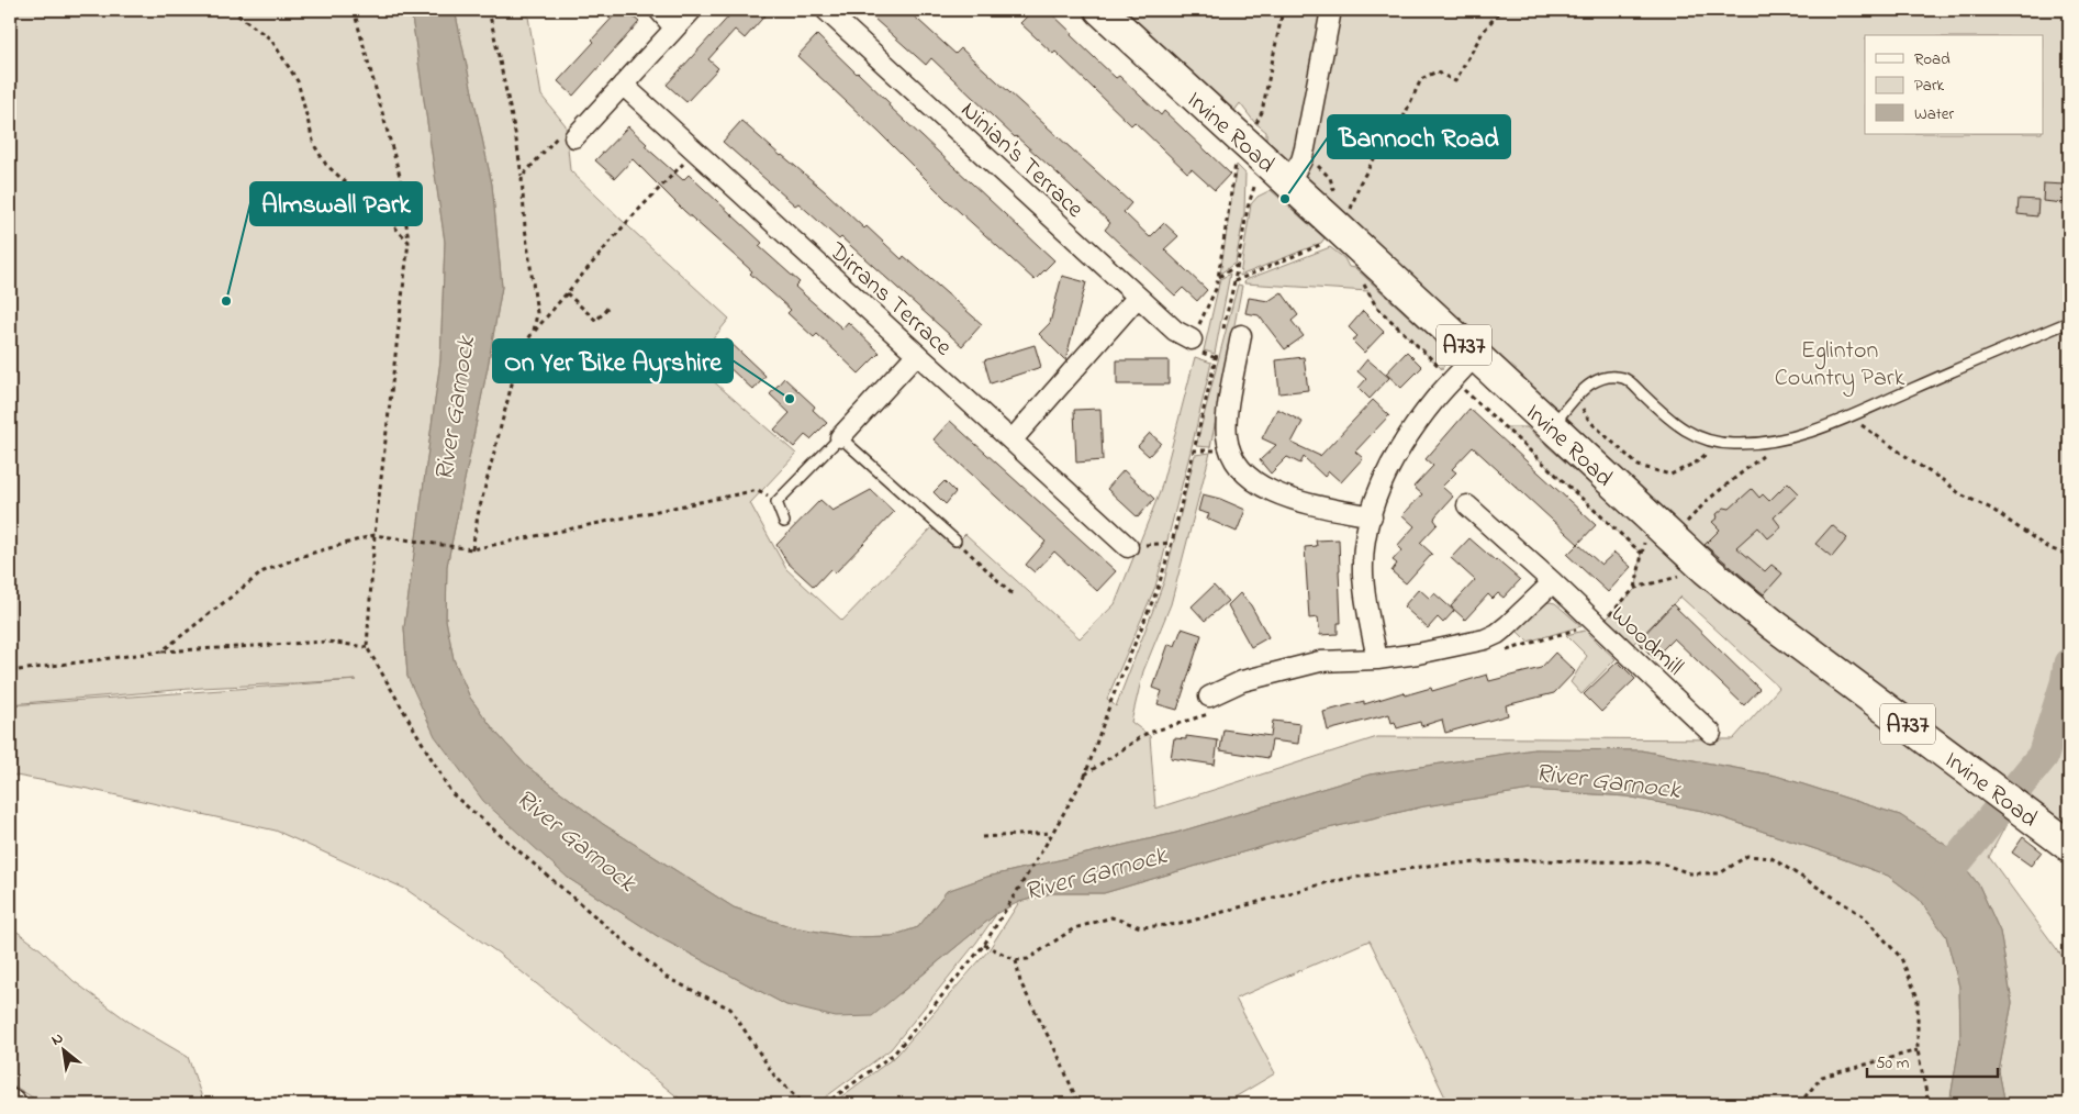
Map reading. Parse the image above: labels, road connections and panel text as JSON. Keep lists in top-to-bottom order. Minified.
{"streets":{"main road":["Irvine Road","A737"],"street":["Ninian's Terrace","Dirrans Terrace","Woodmill"]},"water":["River Garnock"],"parks":["Eglinton Country Park"],"places":["Bannoch Road","Almswall Park","On Yer Bike Ayrshire"],"legend":["Road","Park","Water"],"scale_bar":"50 m","north":"top left"}
